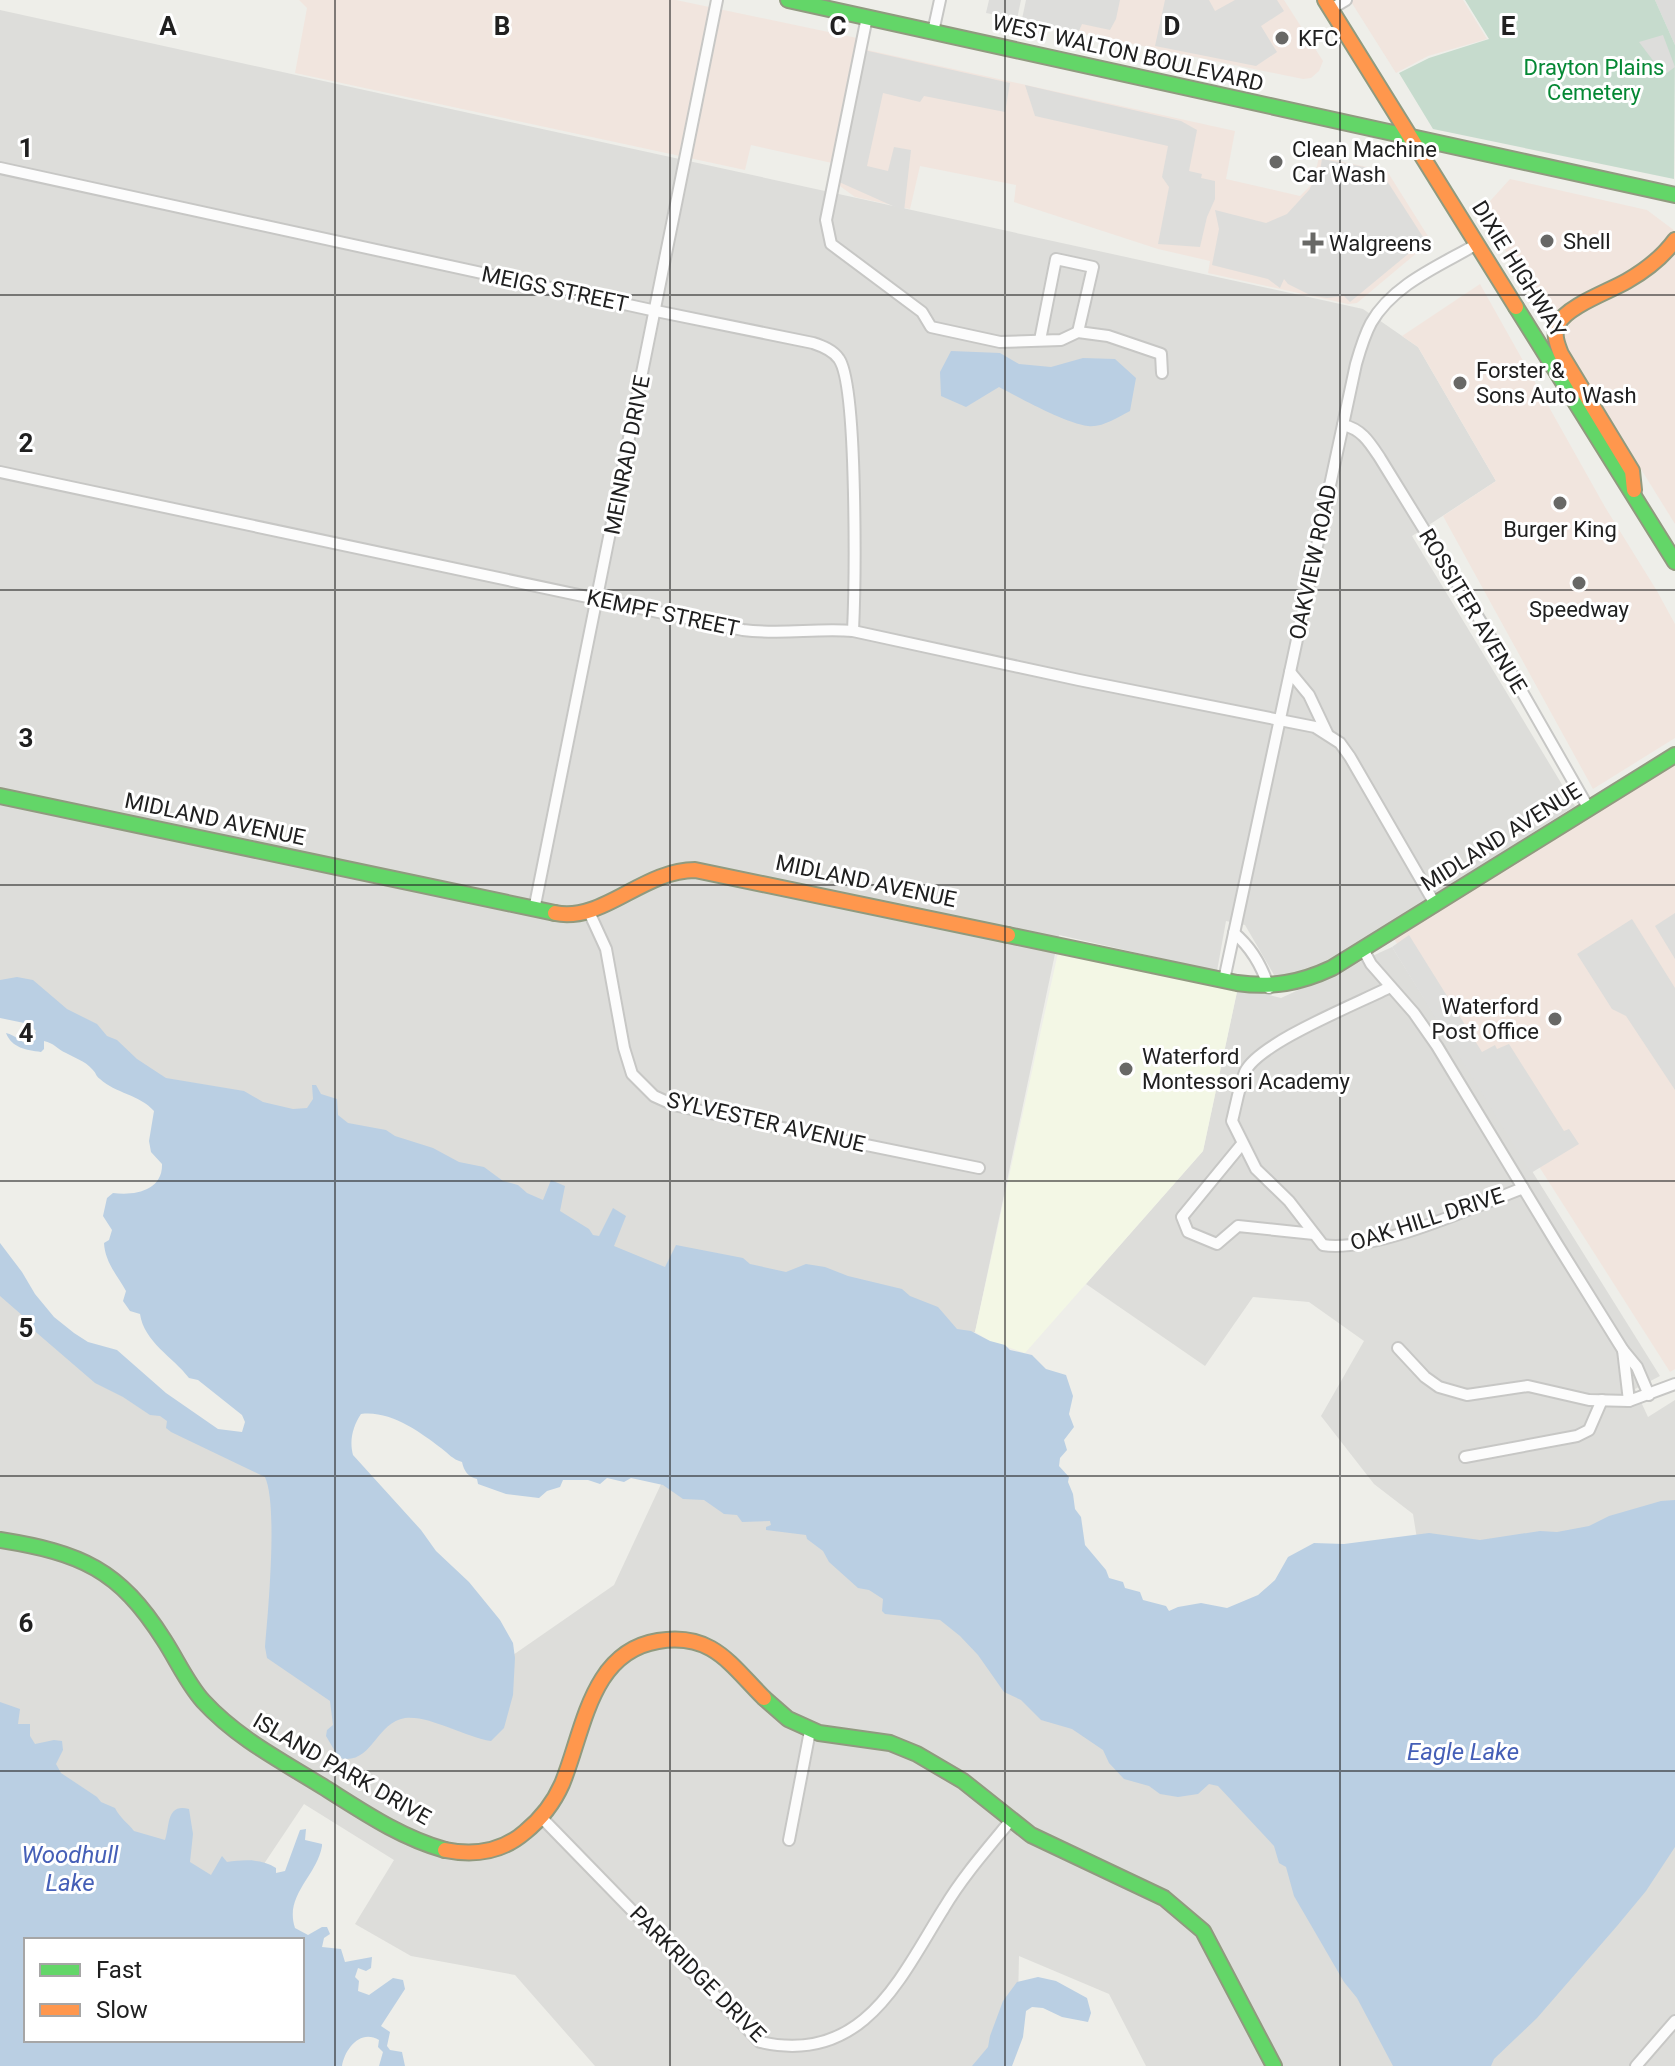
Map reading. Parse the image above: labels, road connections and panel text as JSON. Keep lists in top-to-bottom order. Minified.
{"streets":{"street":["WEST WALTON BOULEVARD","DIXIE HIGHWAY","MEIGS STREET","MEINRAD DRIVE","OAKVIEW ROAD","ROSSITER AVENUE","KEMPF STREET","MIDLAND AVENUE","SYLVESTER AVENUE","OAK HILL DRIVE","ISLAND PARK DRIVE","PARKRIDGE DRIVE"]},"crossings":[["WEST WALTON BOULEVARD","DIXIE HIGHWAY"],["DIXIE HIGHWAY","OAKVIEW ROAD"],["MEIGS STREET","MEINRAD DRIVE"],["MEIGS STREET","KEMPF STREET"],["MEINRAD DRIVE","KEMPF STREET"],["MEINRAD DRIVE","MIDLAND AVENUE"],["OAKVIEW ROAD","ROSSITER AVENUE"],["OAKVIEW ROAD","KEMPF STREET"],["OAKVIEW ROAD","MIDLAND AVENUE"],["ROSSITER AVENUE","MIDLAND AVENUE"],["MIDLAND AVENUE","SYLVESTER AVENUE"],["ISLAND PARK DRIVE","PARKRIDGE DRIVE"]],"water":["Eagle Lake","Woodhull Lake"],"parks":["Drayton Plains Cemetery"],"places":{"other":["KFC","Clean Machine Car Wash","Shell","Forster & Sons Auto Wash","Burger King","Speedway","Waterford Post Office","Waterford Montessori Academy"],"health":["Walgreens"]},"legend":["Fast","Slow"],"grid":{"columns":["A","B","C","D","E"],"rows":["1","2","3","4","5","6"]}}
